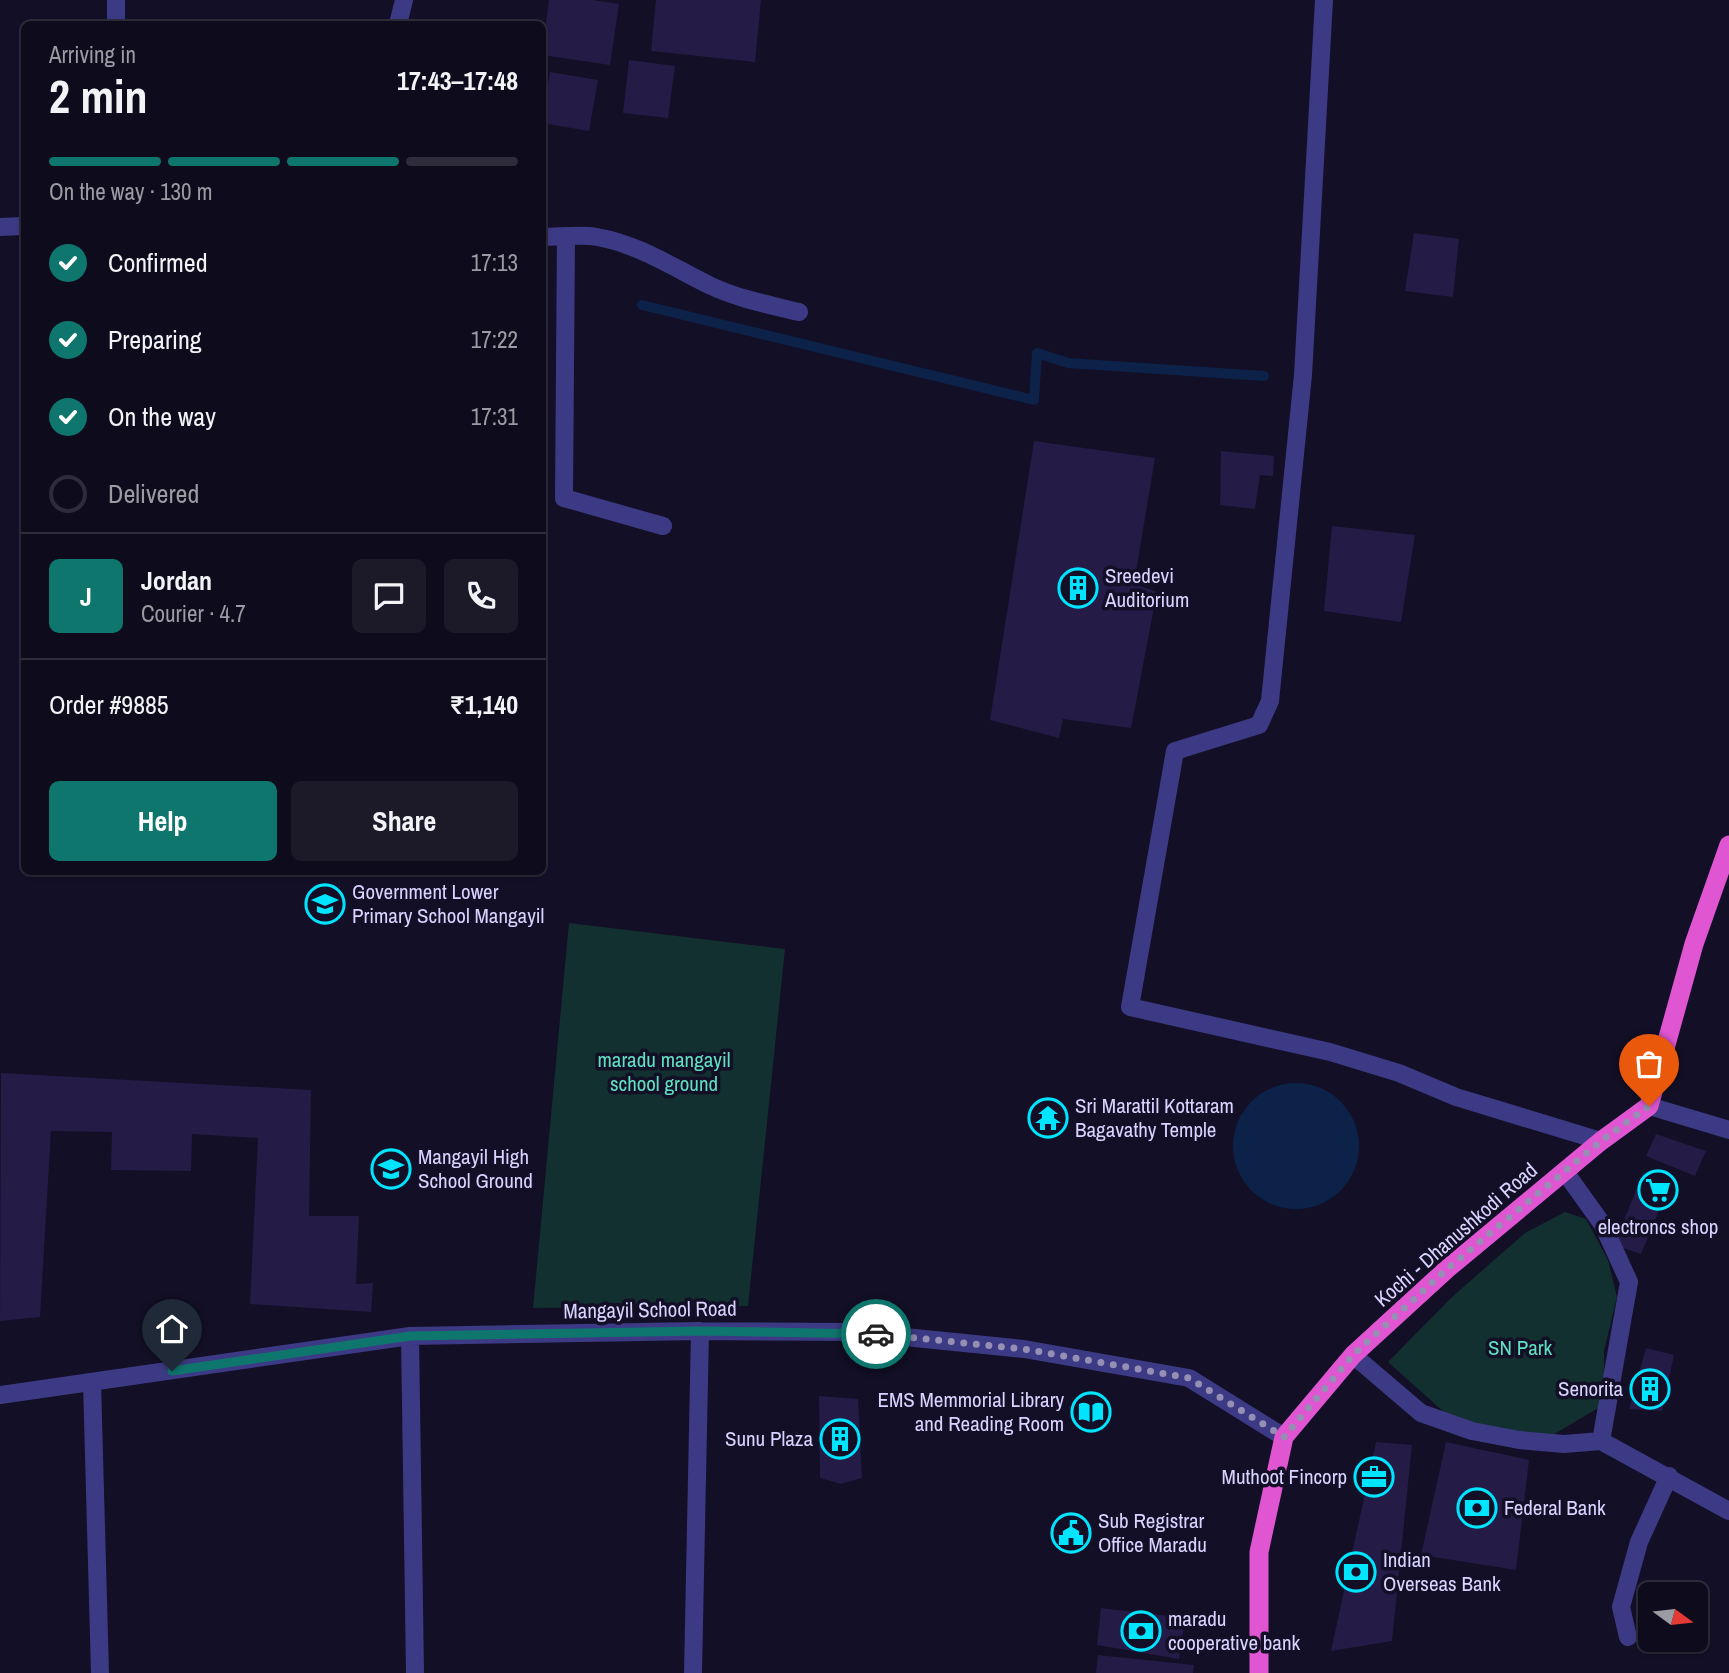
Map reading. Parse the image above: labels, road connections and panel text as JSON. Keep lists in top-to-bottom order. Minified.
{"streets":{"highway":["Kochi - Dhanushkodi Road"],"street":["Mangayil School Road"]},"crossings":[["Kochi - Dhanushkodi Road","Mangayil School Road"]],"parks":["maradu mangayil school ground","SN Park"],"places":{"building":["Sreedevi Auditorium","Senorita","Sunu Plaza"],"school or university":["Government Lower Primary School Mangayil","Mangayil High School Ground"],"temple":["Sri Marattil Kottaram Bagavathy Temple"],"supermarket":["electroncs shop"],"library":["EMS Memmorial Library and Reading Room"],"office":["Muthoot Fincorp"],"bank":["Federal Bank","Indian Overseas Bank","maradu cooperative bank"],"public building":["Sub Registrar Office Maradu"]},"north":"right","page":{"heading":["2 min","Arriving in","17:43–17:48"],"panel":["Jordan","Courier · 4.7","Order #9885","₹1,140"],"bar":"On the way · 130 m","list":[["Confirmed","17:13"],["Preparing","17:22"],["On the way","17:31"],"Delivered"],"round":"J","buttons":["Help","Share"]}}
